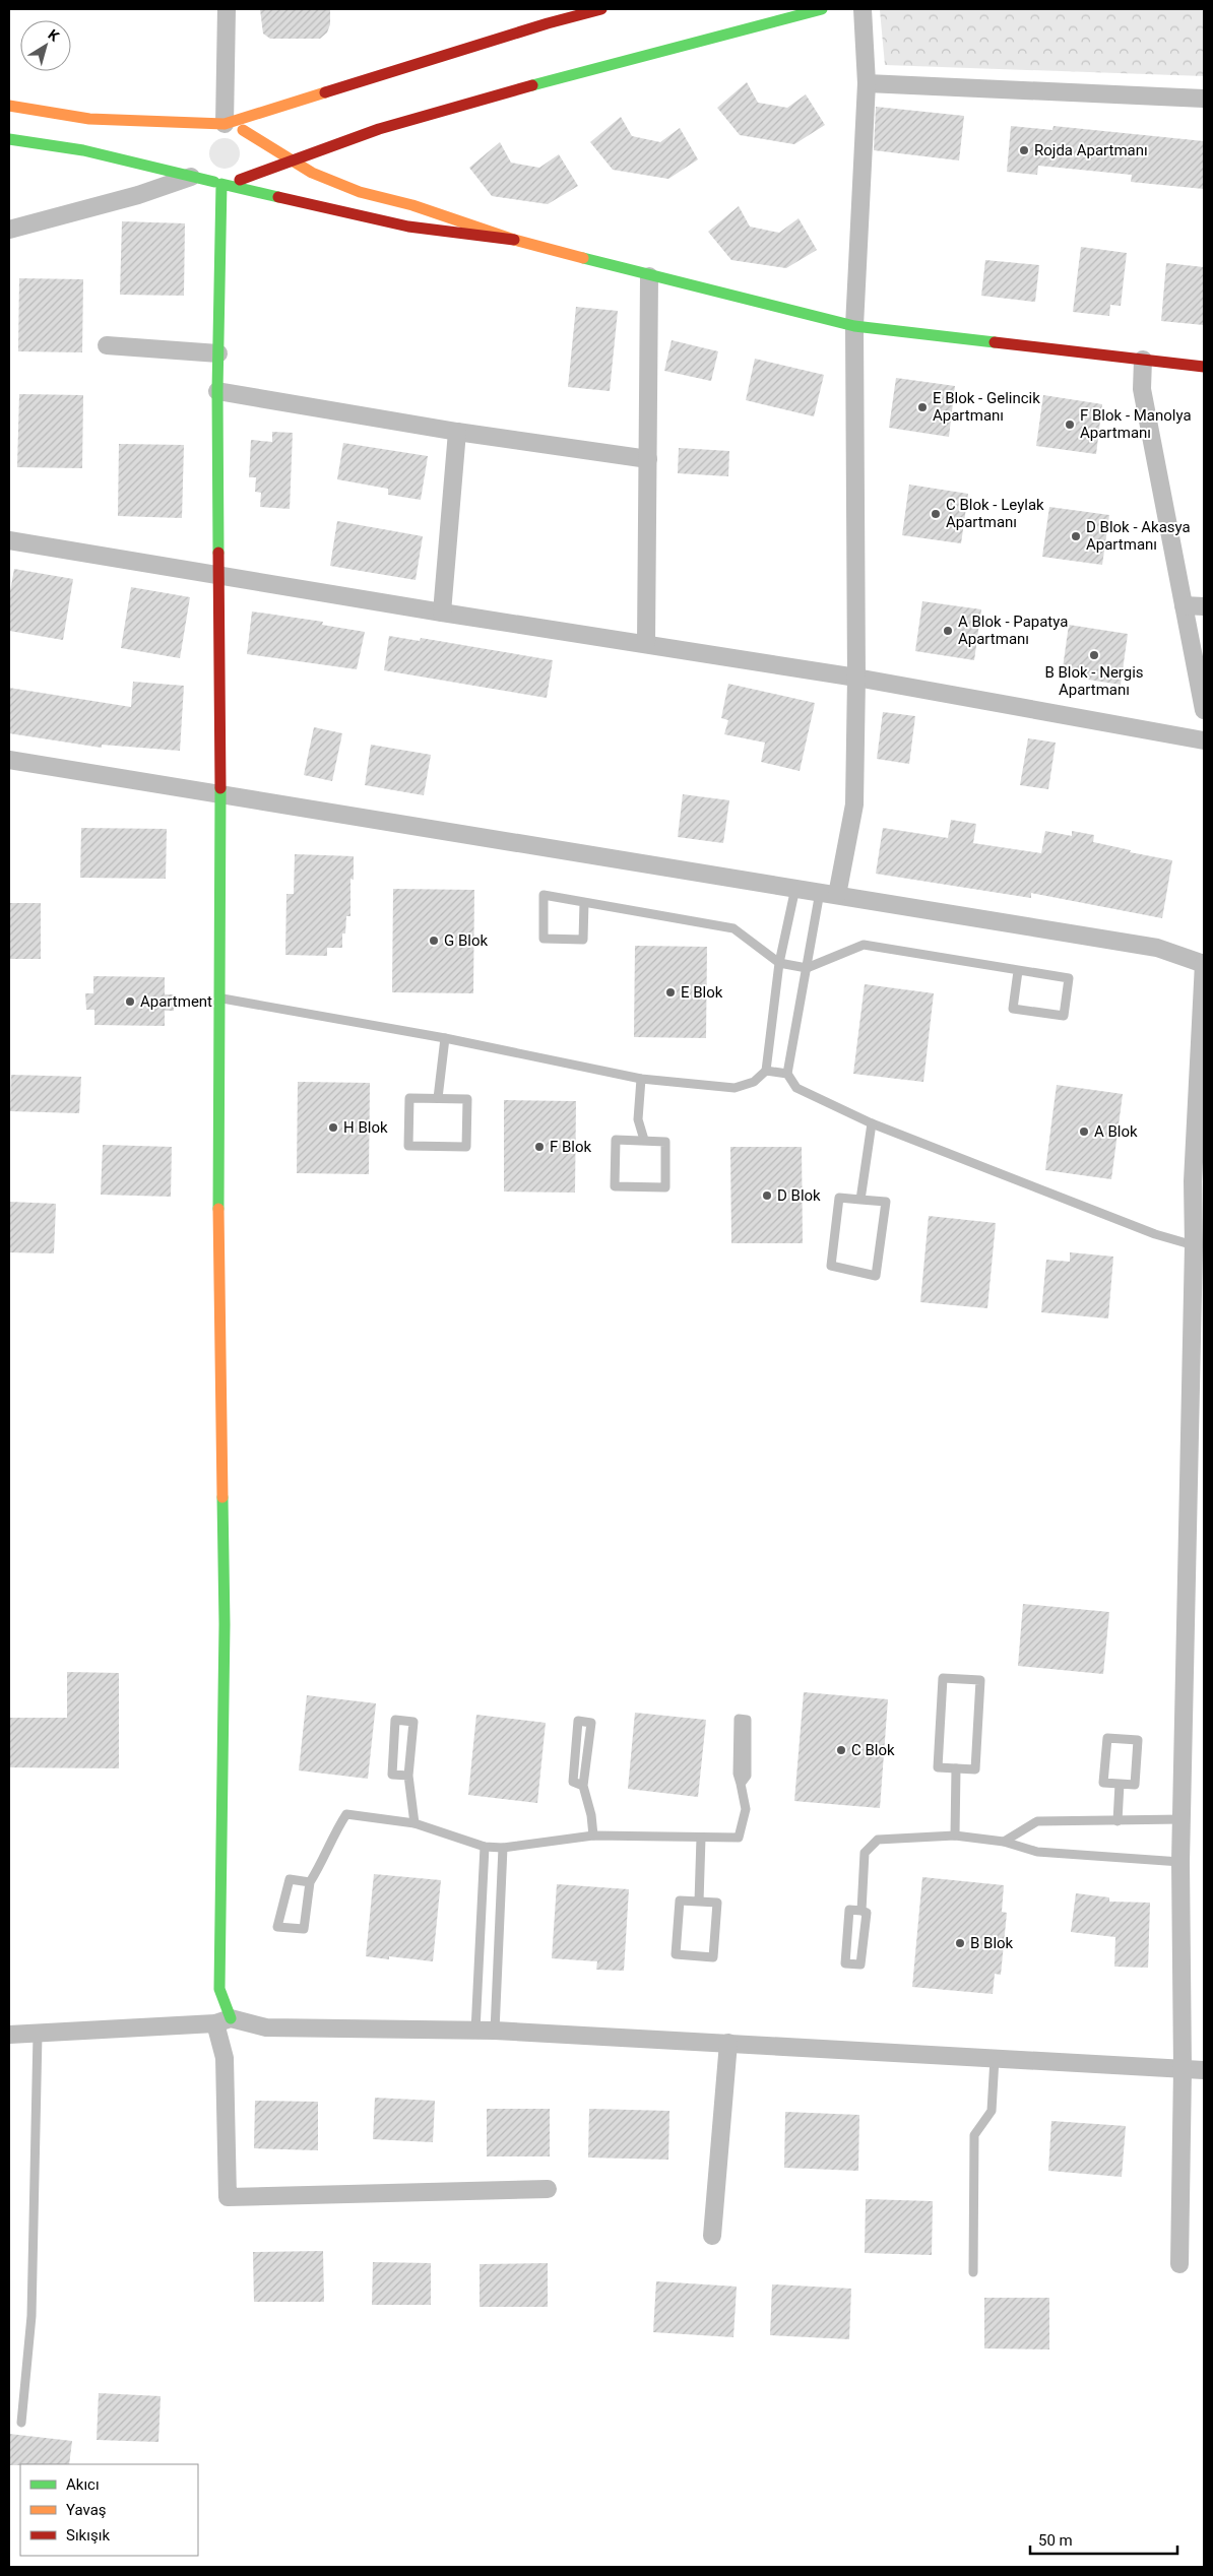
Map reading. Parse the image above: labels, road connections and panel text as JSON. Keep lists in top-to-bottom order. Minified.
{"places":["Rojda Apartmanı","E Blok - Gelincik Apartmanı","F Blok - Manolya Apartmanı","C Blok - Leylak Apartmanı","D Blok - Akasya Apartmanı","A Blok - Papatya Apartmanı","B Blok - Nergis Apartmanı","G Blok","E Blok","Apartment","H Blok","A Blok","F Blok","D Blok","C Blok","B Blok"],"legend":["Akıcı","Yavaş","Sıkışık"],"scale_bar":"50 m","north":"top right"}
